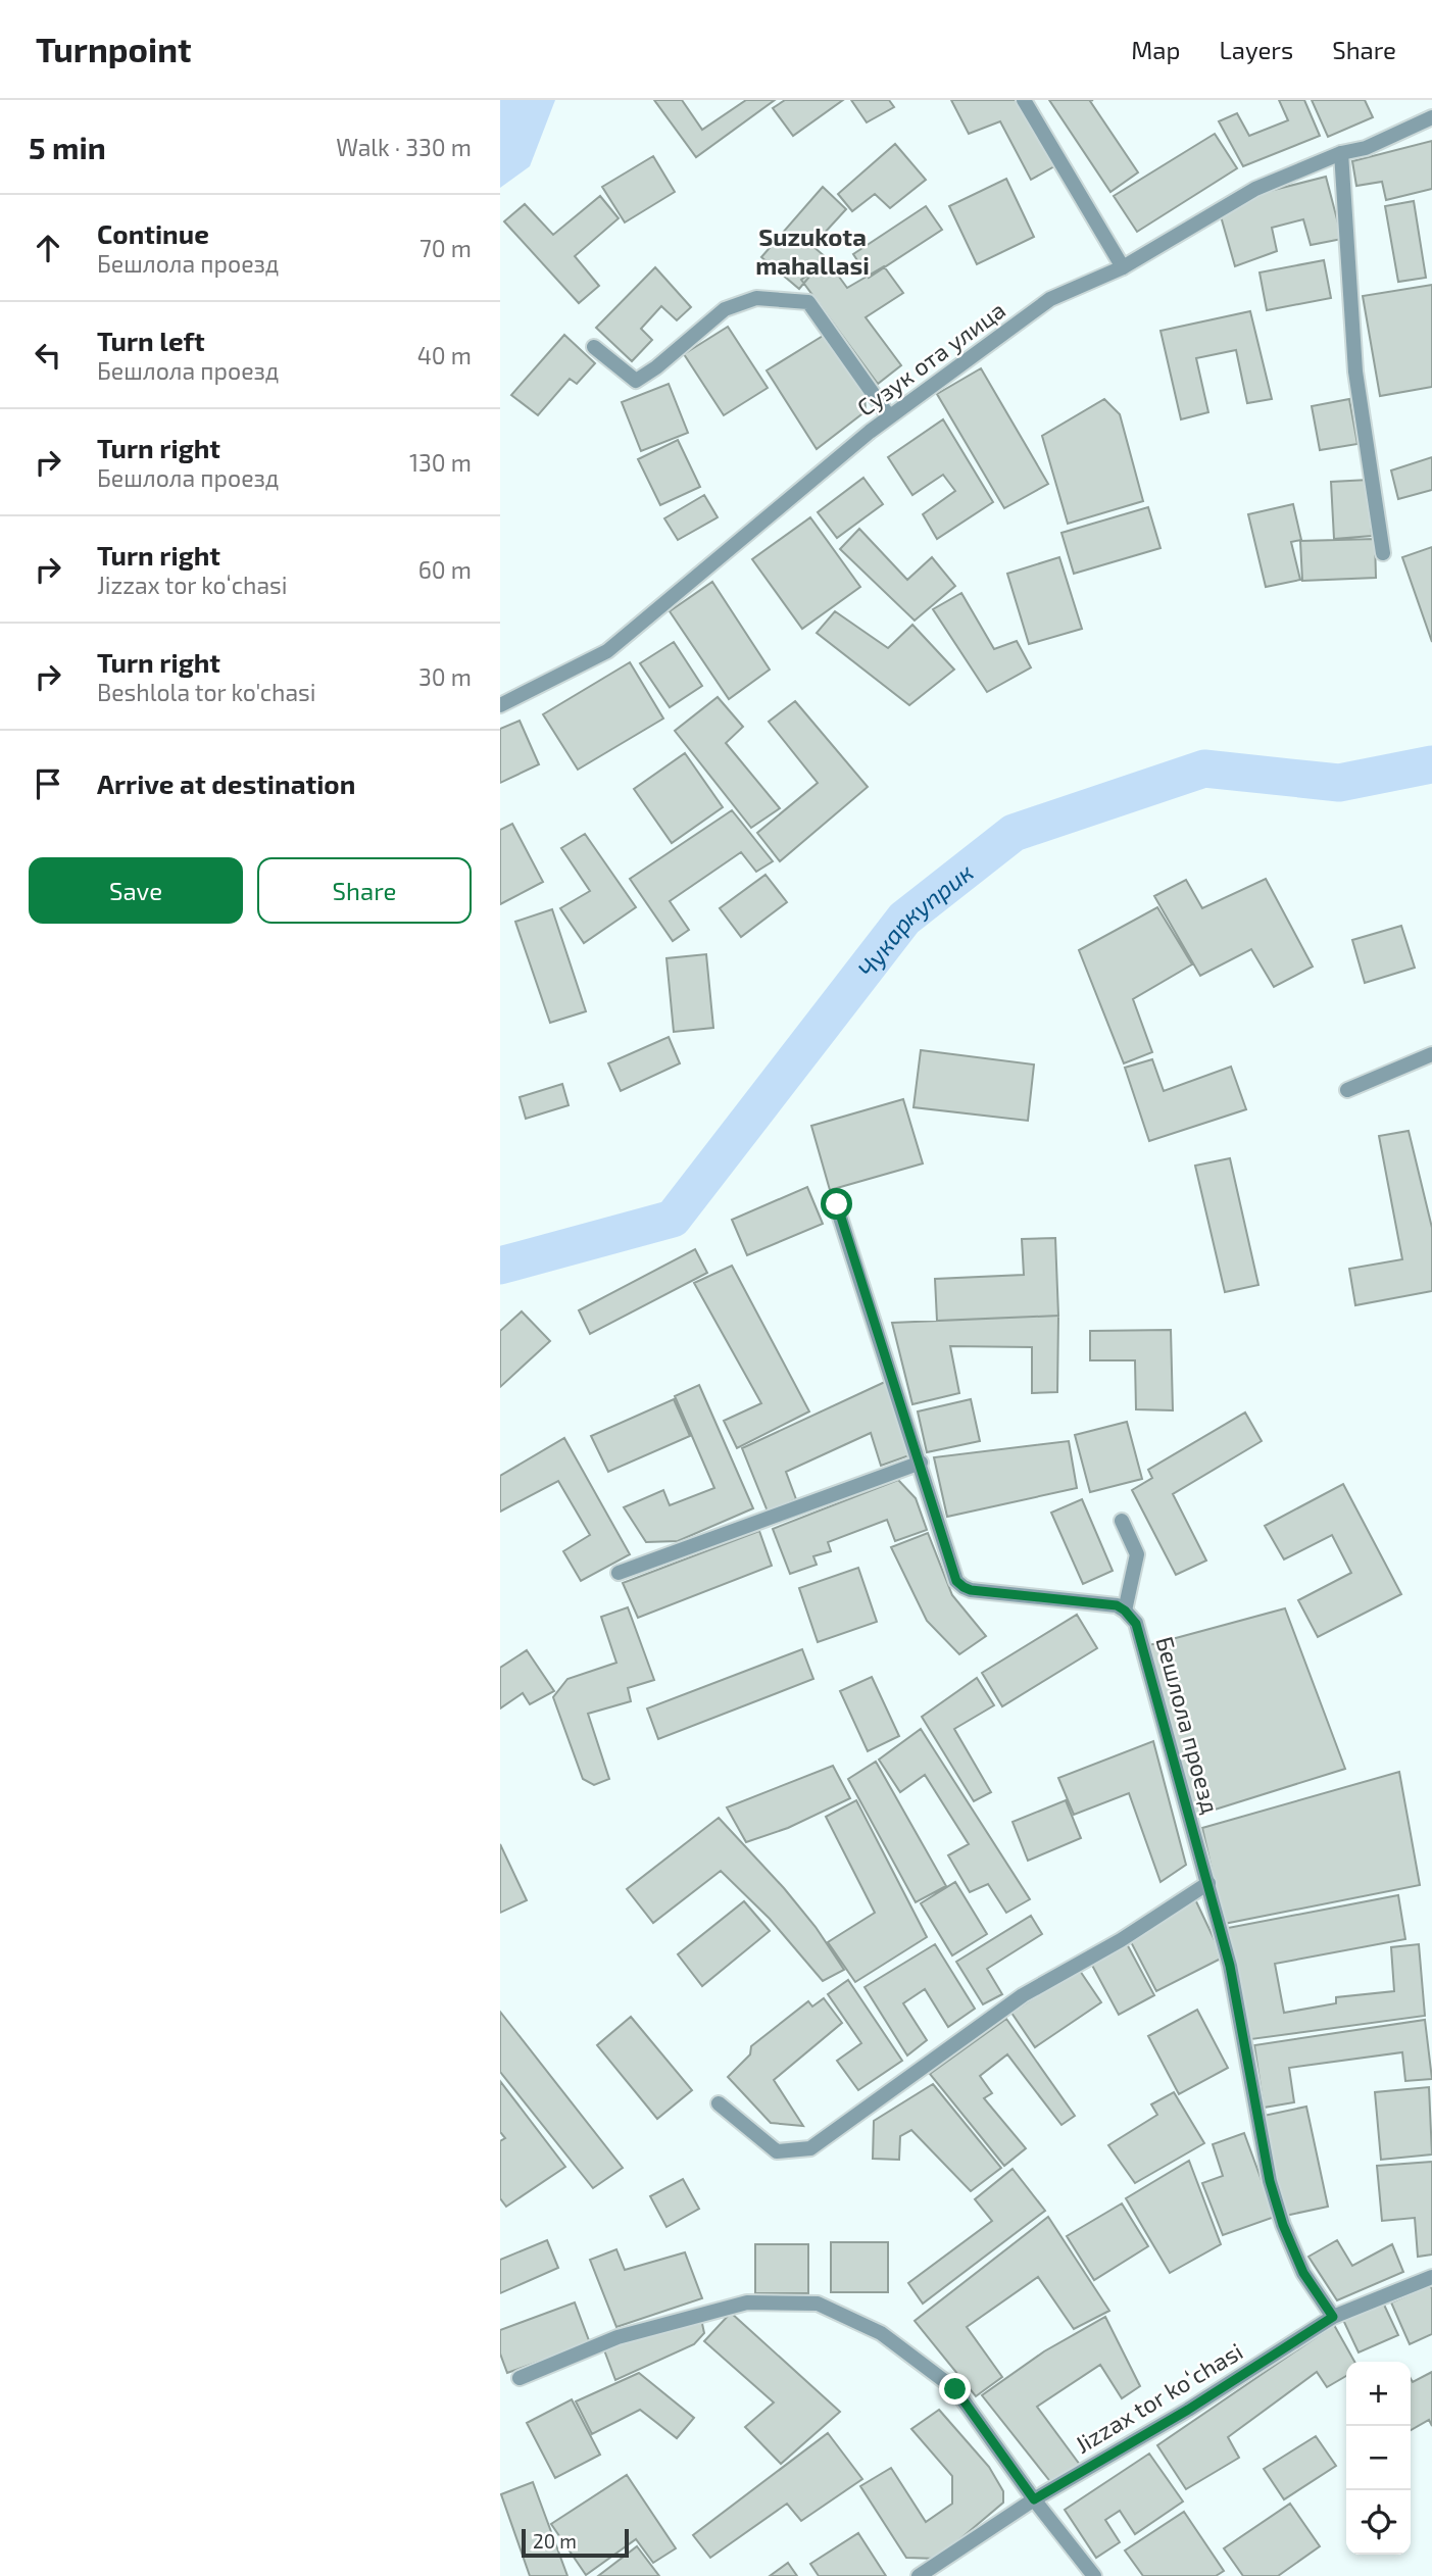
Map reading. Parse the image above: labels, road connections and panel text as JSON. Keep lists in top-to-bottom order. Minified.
{"streets":{"street":["Сузук ота улица","Бешлола проезд","Jizzax tor koʻchasi"]},"crossings":[["Бешлола проезд","Jizzax tor koʻchasi"]],"districts":["Suzukota mahallasi"],"water":["Чукаркуприк"],"scale_bar":"20 m","page":{"header":"Turnpoint","nav":["Map","Layers","Share"],"heading":["5 min","Walk · 330 m"],"list":[["Continue","Бешлола проезд","70 m"],["Turn left","Бешлола проезд","40 m"],["Turn right","Бешлола проезд","130 m"],["Turn right","Jizzax tor koʻchasi","60 m"],["Turn right","Beshlola tor ko'chasi","30 m"],"Arrive at destination"],"buttons":["Save","Share"],"map_buttons":["+","−"],"scale":"20 m"}}
